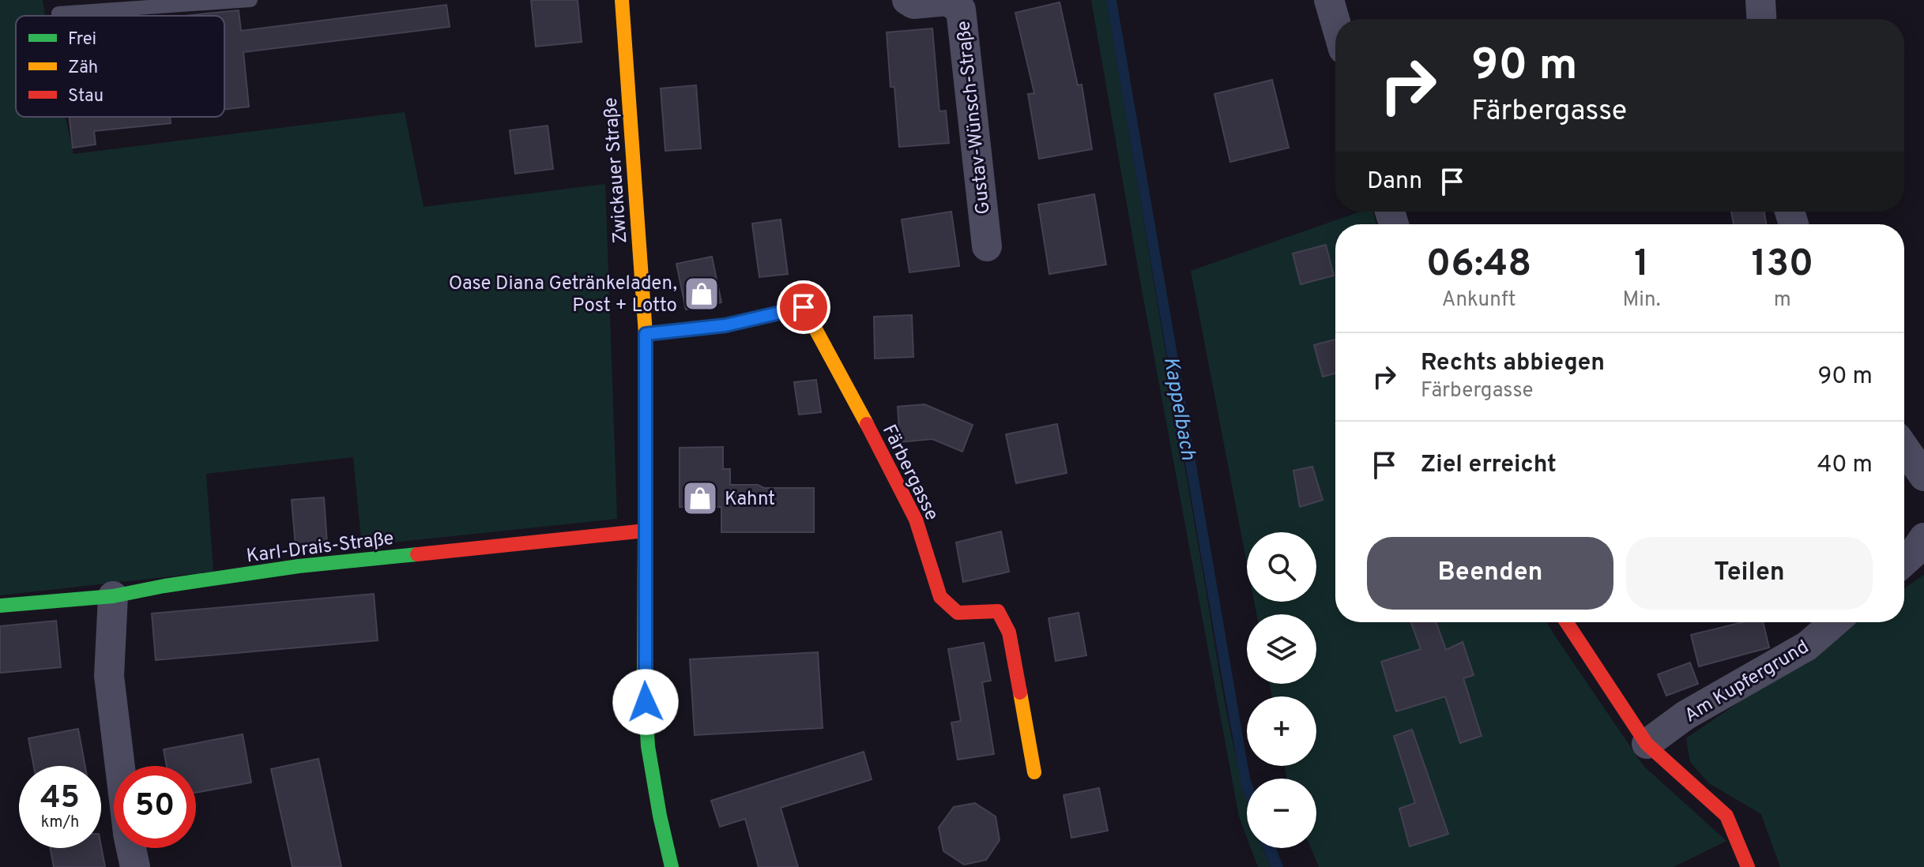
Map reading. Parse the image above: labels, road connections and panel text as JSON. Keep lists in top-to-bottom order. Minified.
{"streets":{"street":["Gustav-Wünsch-Straße","Zwickauer Straße","Färbergasse","Karl-Drais-Straße","Am Kupfergrund"]},"crossings":[["Zwickauer Straße","Färbergasse"],["Zwickauer Straße","Karl-Drais-Straße"]],"water":["Kappelbach"],"places":{"shop":["Oase Diana Getränkeladen, Post + Lotto","Kahnt"]},"legend":["Frei","Zäh","Stau"],"page":{"turn":["90 m","Färbergasse"],"then":"Dann","eta":["06:48","Ankunft","1","Min.","130","m"],"list":[{"name":"Rechts abbiegen","note":"Färbergasse","value":"90 m"},{"name":"Ziel erreicht","value":"40 m"}],"buttons":["Beenden","Teilen"],"map_buttons":["+","−"],"speed":"45 km/h","limit":"50"}}
